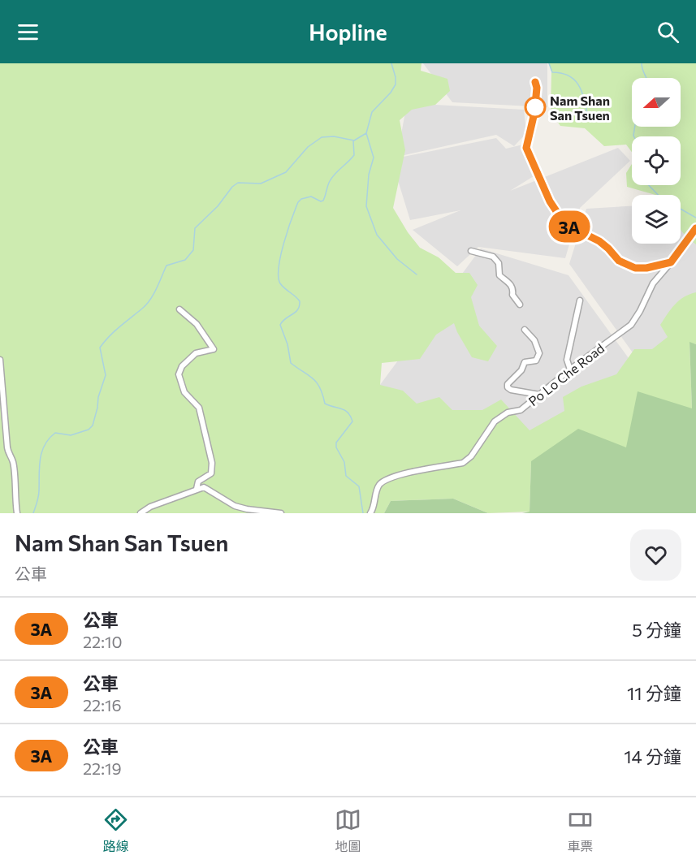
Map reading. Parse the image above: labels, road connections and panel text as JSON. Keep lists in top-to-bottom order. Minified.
{"streets":{"street":["Po Lo Che Road"]},"places":["Nam Shan San Tsuen"],"lines":["bus line 3A"],"north":"left","page":{"header":"Hopline","on_map":"3A","heading":["Nam Shan San Tsuen","公車"],"list":[{"mark":"3A","name":"公車","note":"22:10","value":"5 分鐘"},{"mark":"3A","name":"公車","note":"22:16","value":"11 分鐘"},{"mark":"3A","name":"公車","note":"22:19","value":"14 分鐘"}],"tabs":["路線","地圖","車票"]}}
